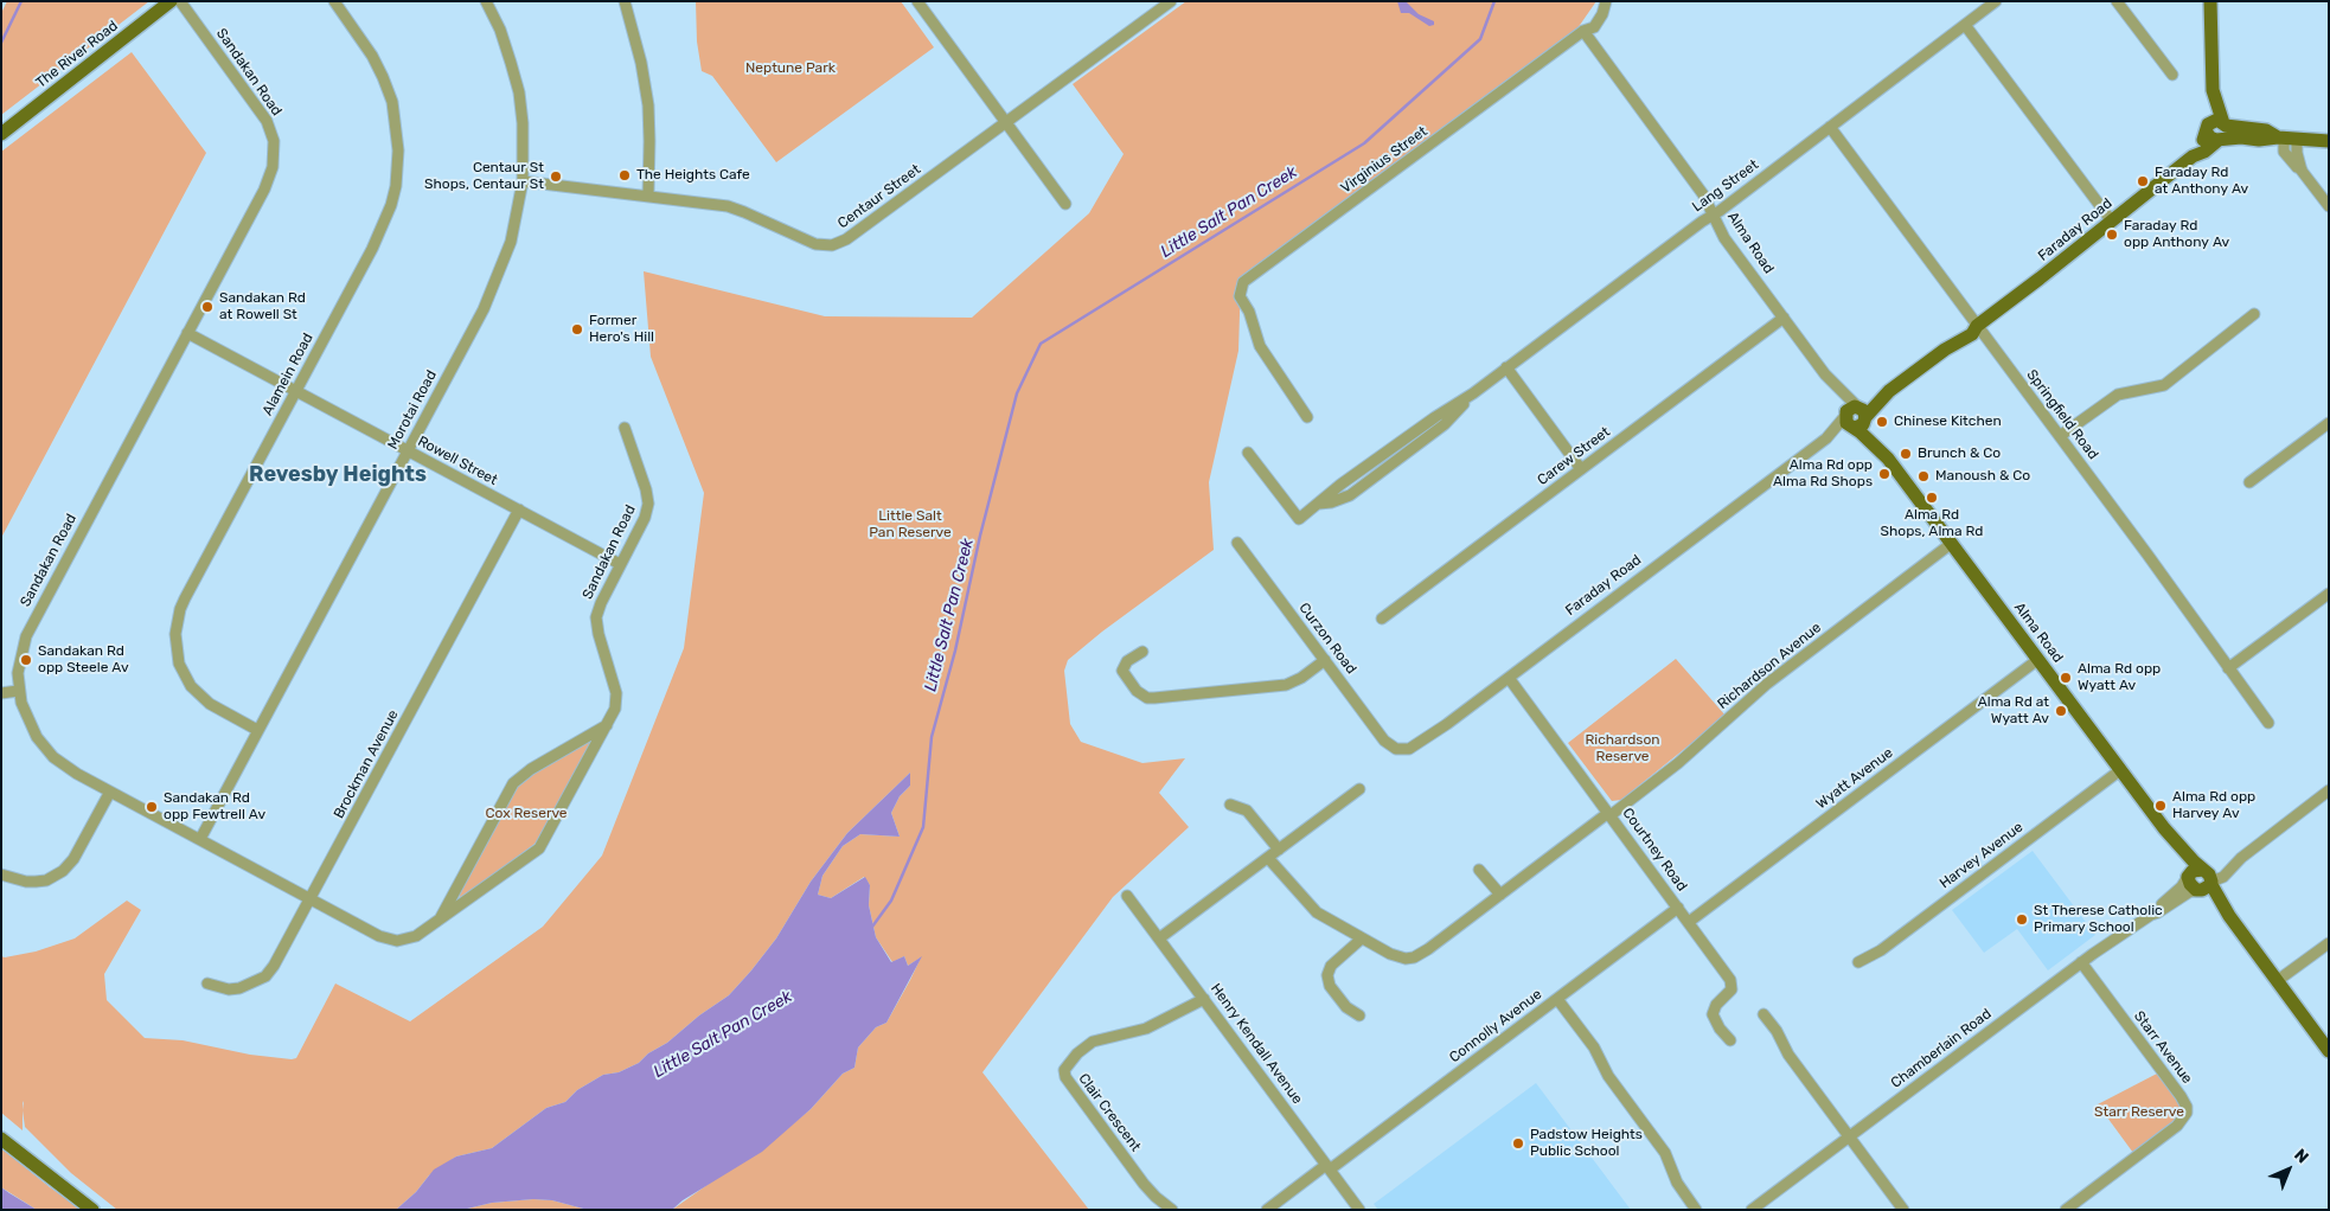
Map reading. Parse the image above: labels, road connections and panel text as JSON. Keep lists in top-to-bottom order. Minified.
{"streets":{"main road":["The River Road","Faraday Road","Alma Road"],"street":["Sandakan Road","Virginius Street","Lang Street","Centaur Street","Alamein Road","Morotai Road","Springfield Road","Carew Street","Rowell Street","Curzon Road","Richardson Avenue","Brockman Avenue","Wyatt Avenue","Courtney Road","Harvey Avenue","Connolly Avenue","Henry Kendall Avenue","Starr Avenue","Chamberlain Road","Clair Crescent"]},"crossings":[["Sandakan Road","Morotai Road"],["Sandakan Road","Rowell Street"],["Sandakan Road","Brockman Avenue"],["Virginius Street","Alma Road"],["Lang Street","Alma Road"],["Lang Street","Springfield Road"],["Centaur Street","Morotai Road"],["Faraday Road","Alma Road"],["Faraday Road","Springfield Road"],["Faraday Road","Curzon Road"],["Faraday Road","Courtney Road"],["Alma Road","Carew Street"],["Alma Road","Richardson Avenue"],["Alma Road","Wyatt Avenue"],["Alma Road","Harvey Avenue"],["Alma Road","Chamberlain Road"],["Alamein Road","Morotai Road"],["Alamein Road","Rowell Street"],["Morotai Road","Rowell Street"],["Rowell Street","Brockman Avenue"],["Richardson Avenue","Courtney Road"],["Wyatt Avenue","Courtney Road"],["Courtney Road","Connolly Avenue"],["Connolly Avenue","Henry Kendall Avenue"],["Henry Kendall Avenue","Clair Crescent"],["Starr Avenue","Chamberlain Road"]],"districts":["Revesby Heights"],"water":["Little Salt Pan Creek"],"parks":["Neptune Park","Little Salt Pan Reserve","Richardson Reserve","Cox Reserve","Starr Reserve"],"places":["The Heights Cafe","Centaur St Shops, Centaur St","Faraday Rd at Anthony Av","Faraday Rd opp Anthony Av","Sandakan Rd at Rowell St","Former Hero's Hill","Chinese Kitchen","Brunch & Co","Alma Rd opp Alma Rd Shops","Manoush & Co","Alma Rd Shops, Alma Rd","Sandakan Rd opp Steele Av","Alma Rd opp Wyatt Av","Alma Rd at Wyatt Av","Alma Rd opp Harvey Av","Sandakan Rd opp Fewtrell Av","St Therese Catholic Primary School","Padstow Heights Public School"],"north":"top right"}
